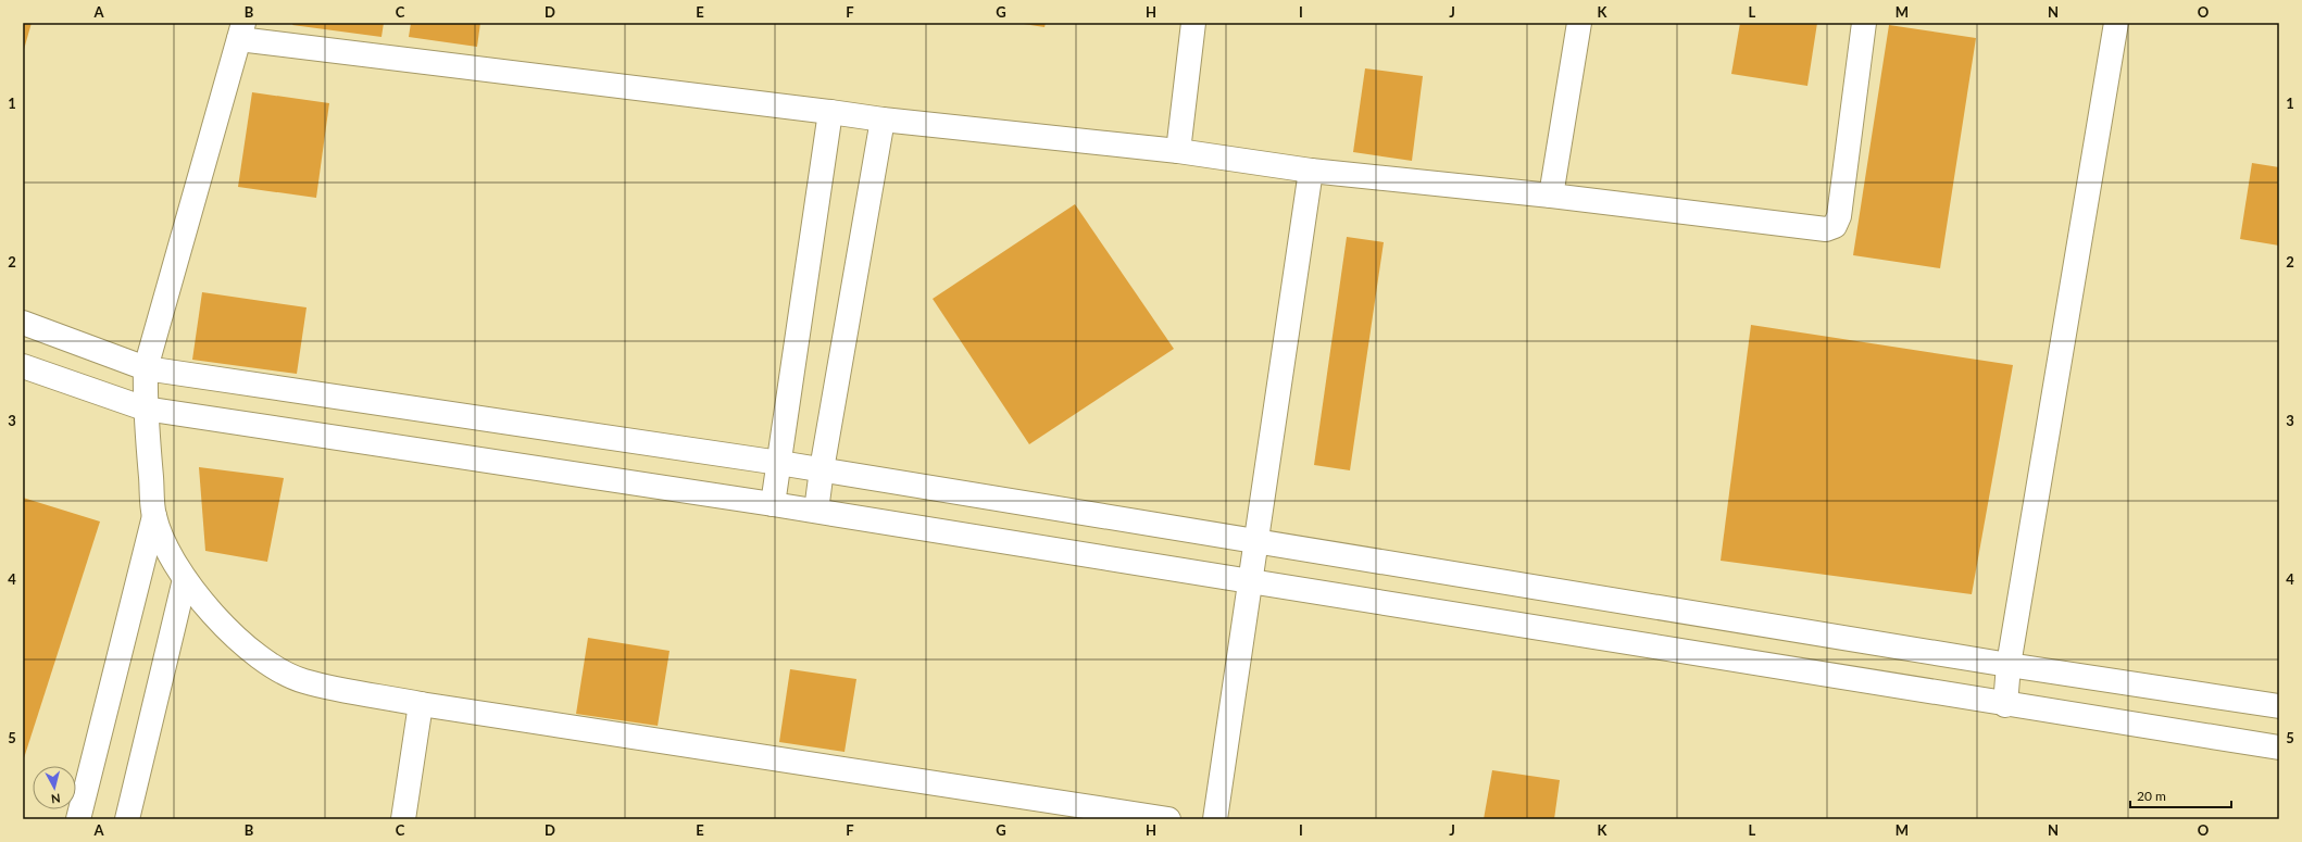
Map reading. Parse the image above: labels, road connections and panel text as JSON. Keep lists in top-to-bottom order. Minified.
{"scale_bar":"20 m","north":"bottom","grid":{"columns":["A","B","C","D","E","F","G","H","I","J","K","L","M","N","O"],"rows":["1","2","3","4","5"]}}
